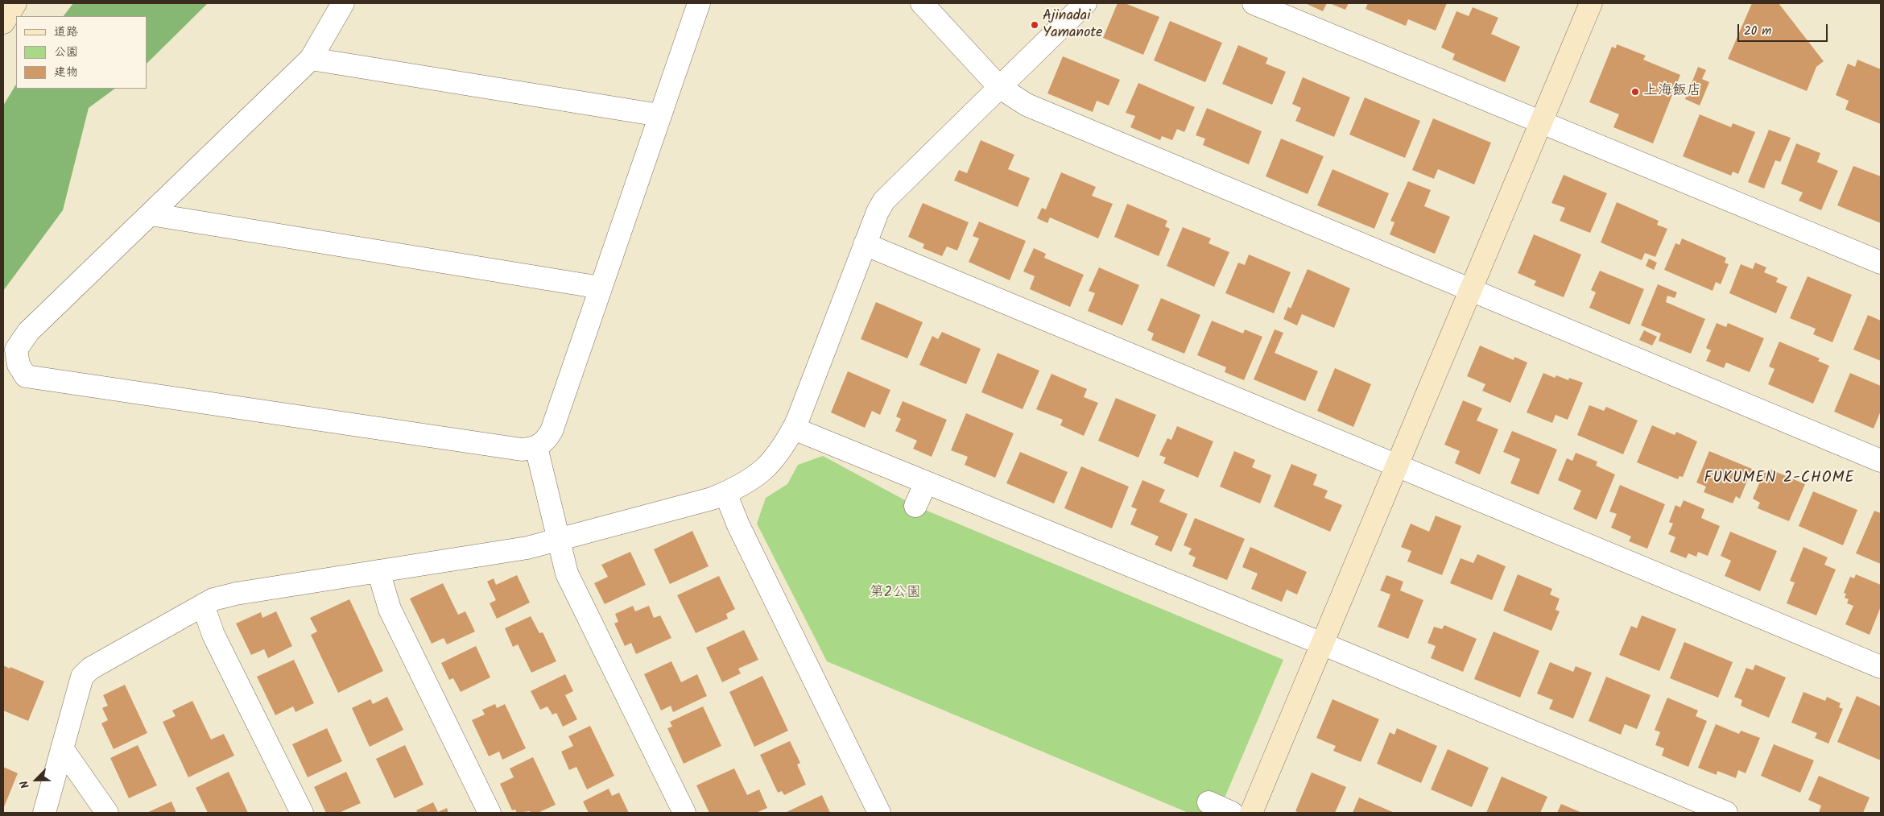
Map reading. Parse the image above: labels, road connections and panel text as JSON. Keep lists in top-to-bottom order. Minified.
{"districts":["FUKUMEN 2-CHOME"],"parks":["第2公園"],"places":["Ajinadai Yamanote","上海飯店"],"legend":["道路","公園","建物"],"scale_bar":"20 m","north":"bottom left"}
